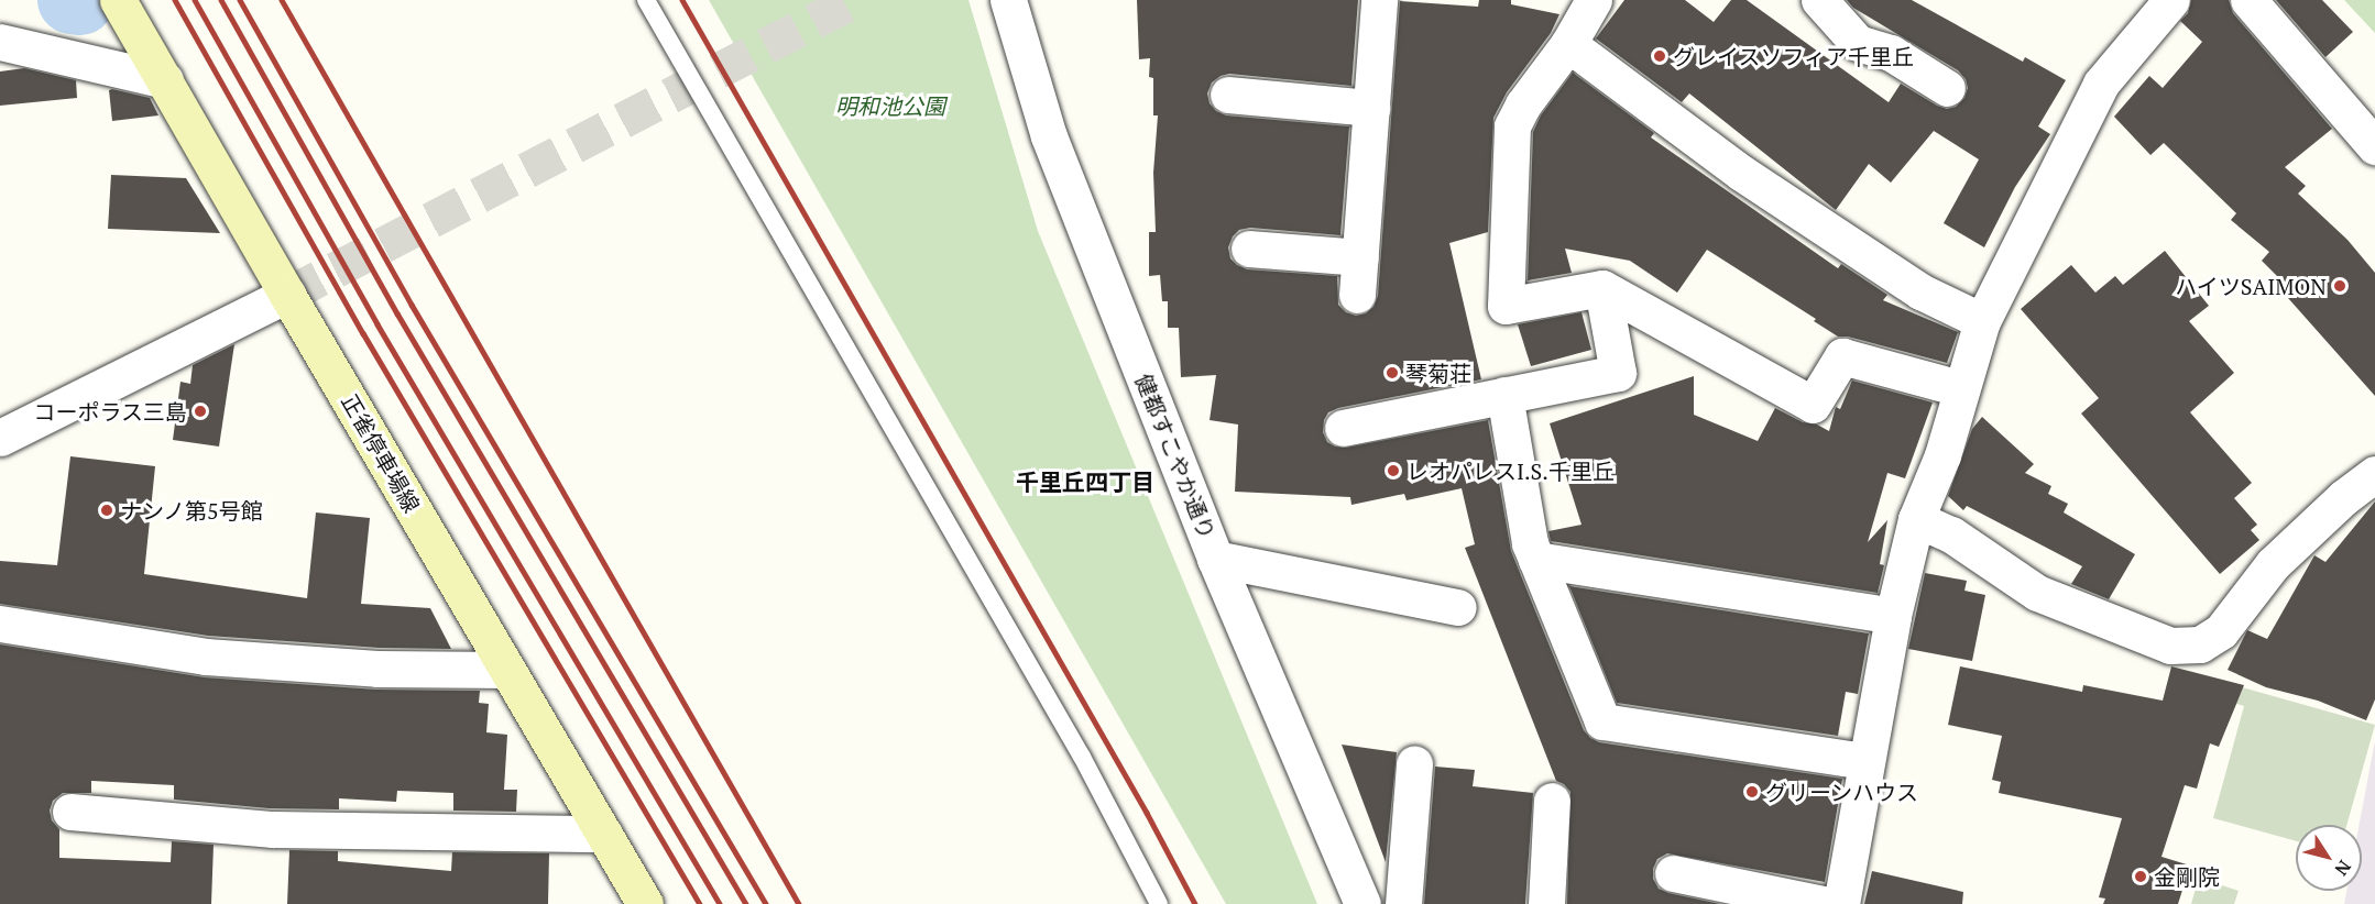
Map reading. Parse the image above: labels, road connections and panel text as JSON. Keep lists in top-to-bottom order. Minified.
{"streets":{"main road":["正雀停車場線"],"street":["健都すこやか通り"]},"districts":["千里丘四丁目"],"parks":["明和池公園"],"places":["グレイスソフィア千里丘","ハイツSAIMON","琴菊荘","コーポラス三島","レオパレスI.S.千里丘","ナンノ第5号館","グリーンハウス","金剛院"],"north":"bottom right"}
